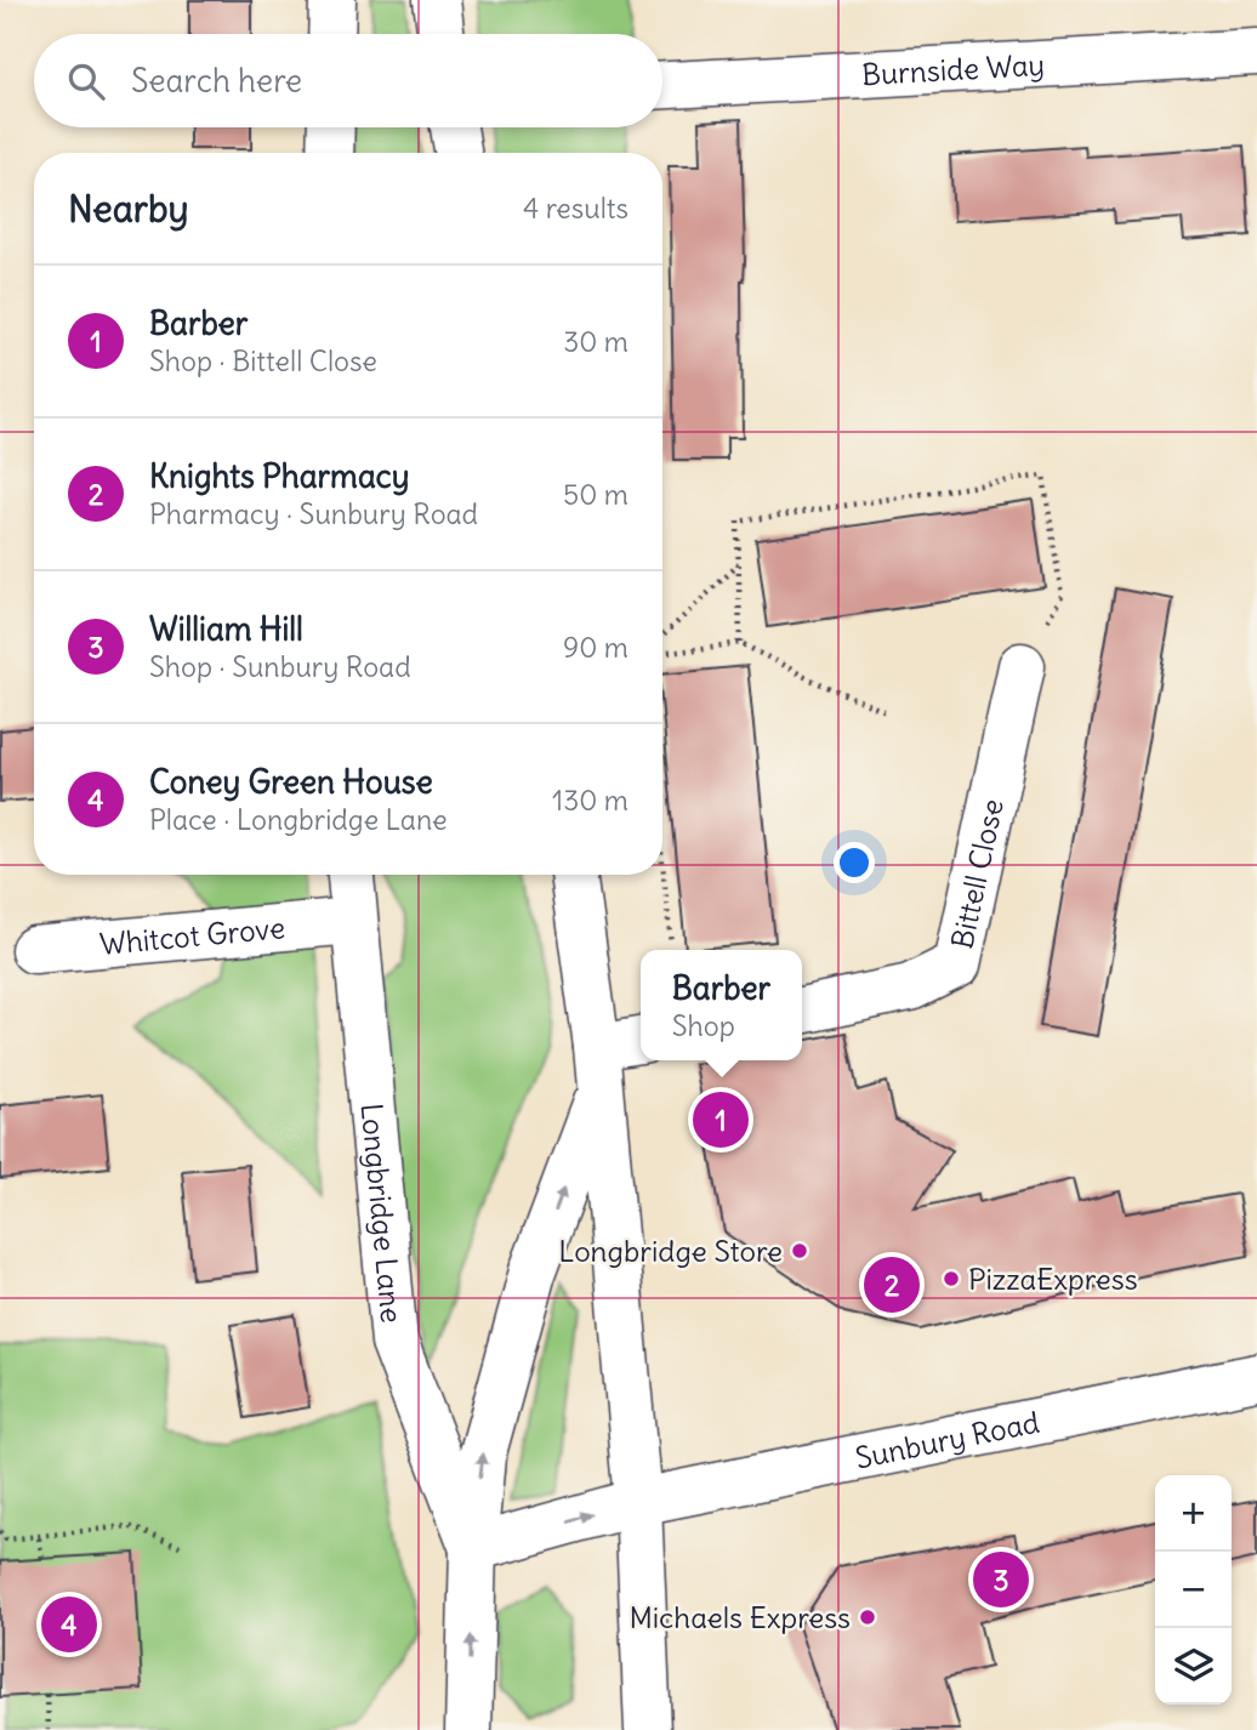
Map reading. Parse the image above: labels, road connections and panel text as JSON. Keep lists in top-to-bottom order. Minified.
{"streets":{"street":["Burnside Way","Bittell Close","Whitcot Grove","Longbridge Lane","Sunbury Road"]},"crossings":[["Whitcot Grove","Longbridge Lane"],["Longbridge Lane","Sunbury Road"]],"places":["Longbridge Store","PizzaExpress","Michaels Express"],"page":{"search":"Search here","heading":["Nearby","4 results"],"list":[{"mark":"1","name":"Barber","note":"Shop · Bittell Close","value":"30 m"},{"mark":"2","name":"Knights Pharmacy","note":"Pharmacy · Sunbury Road","value":"50 m"},{"mark":"3","name":"William Hill","note":"Shop · Sunbury Road","value":"90 m"},{"mark":"4","name":"Coney Green House","note":"Place · Longbridge Lane","value":"130 m"}],"popup":["Barber","Shop"],"pins":["1","2","3","4"],"map_buttons":["+","−"]}}
